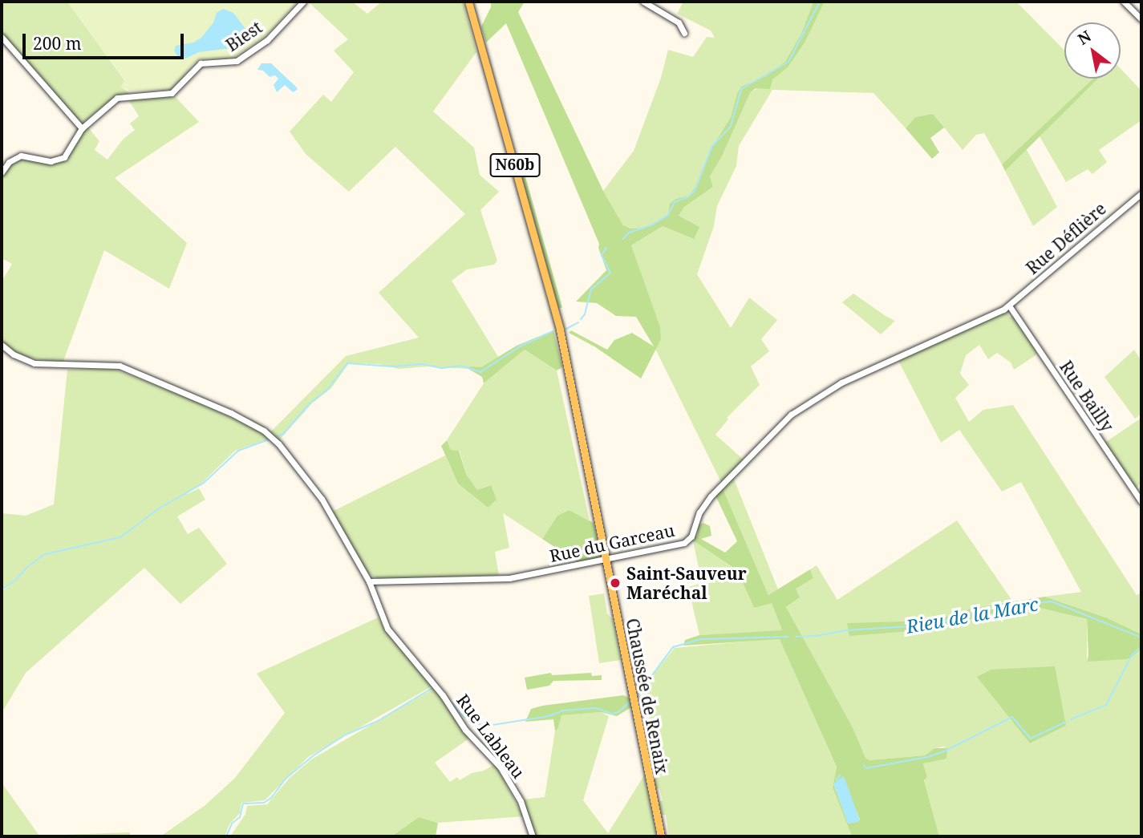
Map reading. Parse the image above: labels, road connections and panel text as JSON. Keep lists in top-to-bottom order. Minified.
{"streets":{"main road":["N60b","Chaussée de Renaix"],"street":["Biest","Rue Déflière","Rue Bailly","Rue du Garceau","Rue Lableau"]},"crossings":[["Rue Déflière","Rue Bailly"],["Rue Déflière","Rue du Garceau"],["Rue Bailly","Rue du Garceau"],["Rue du Garceau","Chaussée de Renaix"],["Rue du Garceau","Rue Lableau"]],"water":["Rieu de la Marc"],"places":["Saint-Sauveur Maréchal"],"scale_bar":"200 m","north":"top left"}
